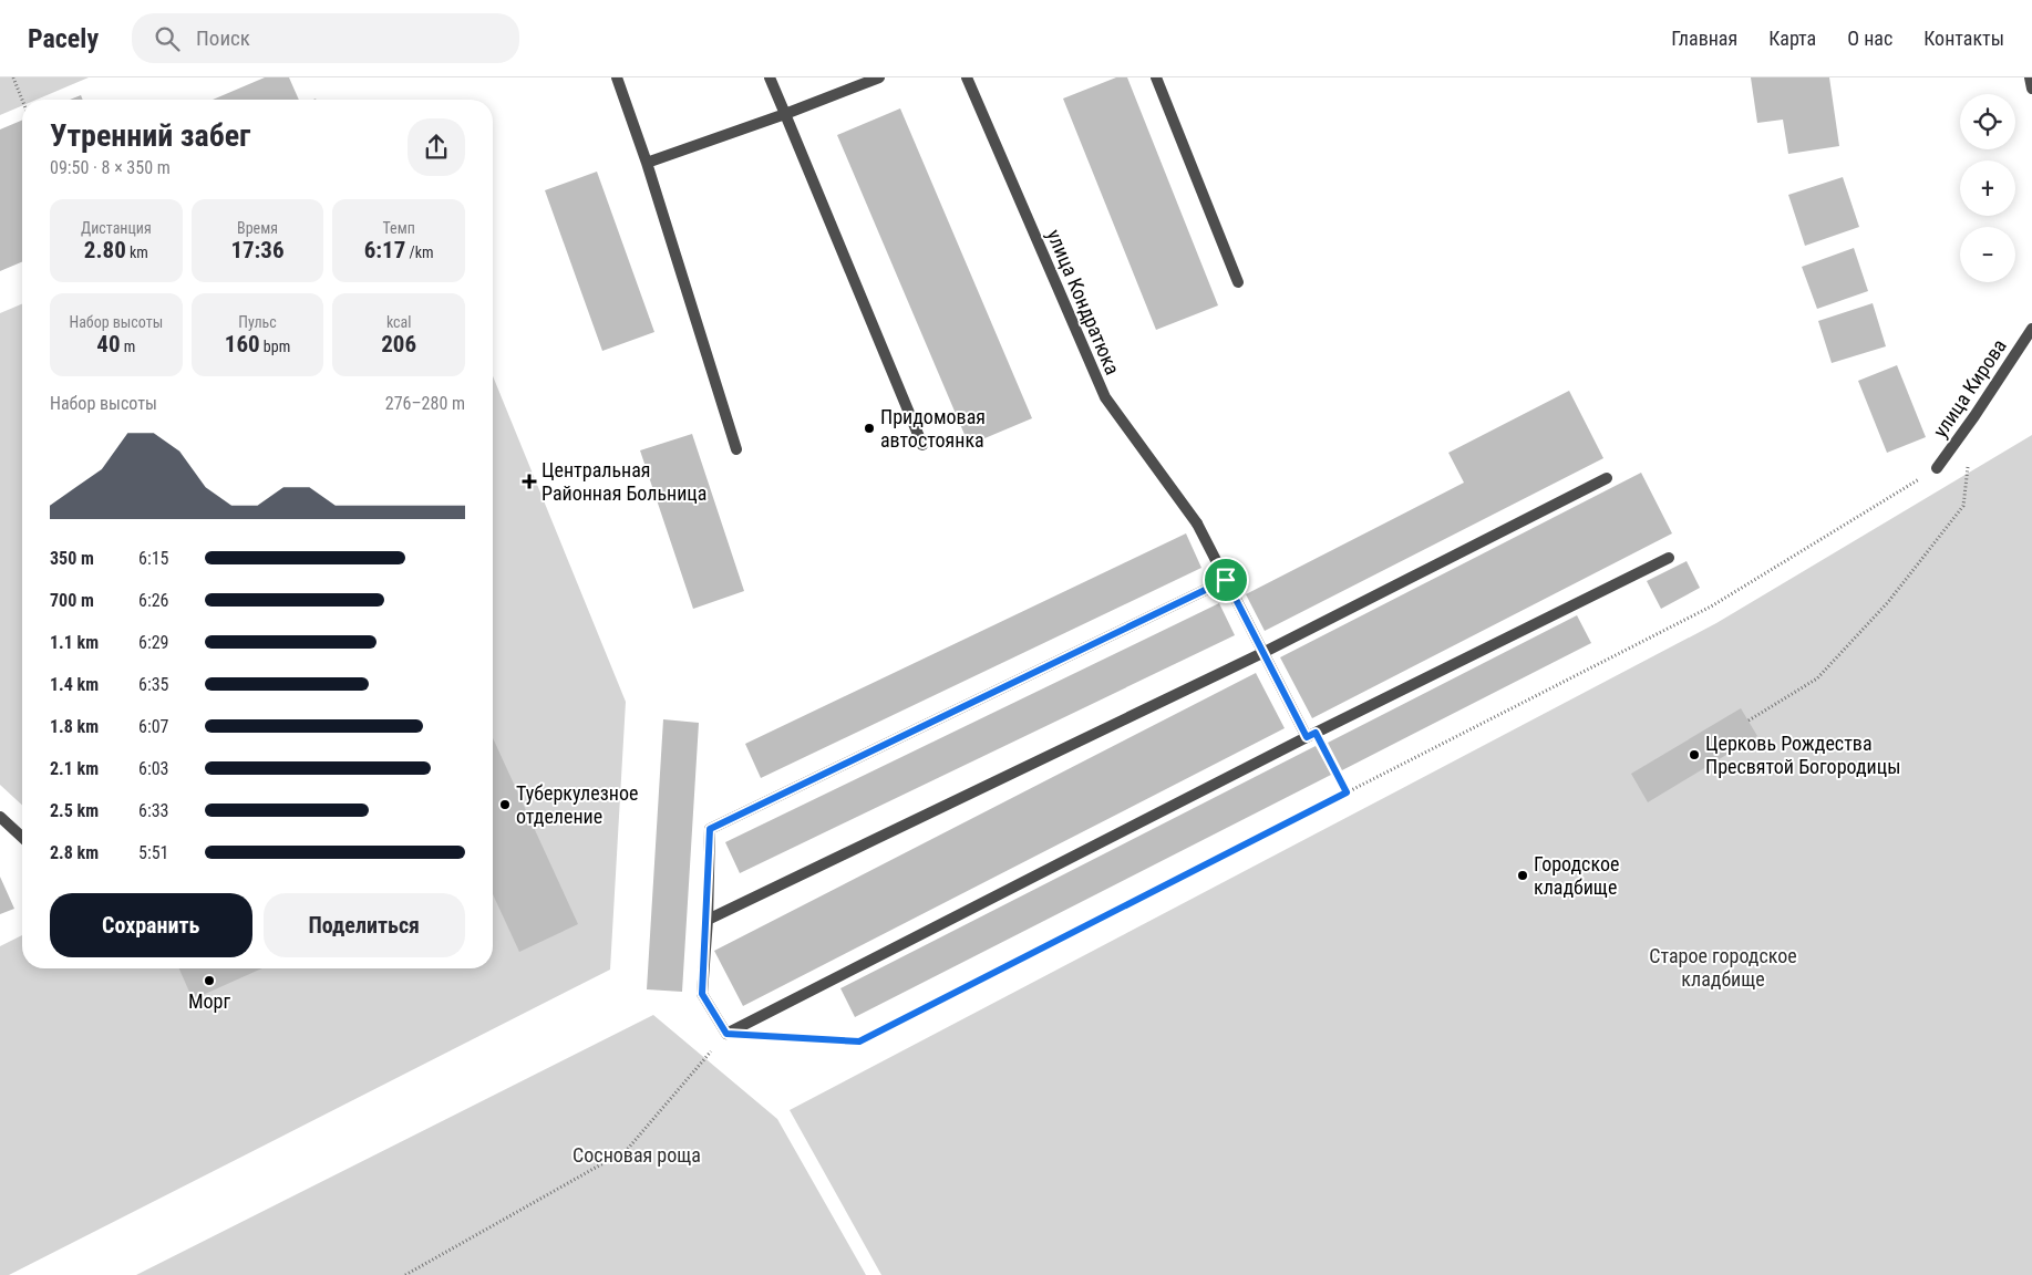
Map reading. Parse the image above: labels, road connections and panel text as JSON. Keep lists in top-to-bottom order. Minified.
{"streets":{"street":["улица Кондратюка","улица Кирова"]},"parks":["Старое городское кладбище","Сосновая роща"],"places":{"other":["Придомовая автостоянка","Церковь Рождества Пресвятой Богородицы","Туберкулезное отделение","Городское кладбище","Морг"],"health":["Центральная Районная Больница"]},"page":{"header":"Pacely","search":"Поиск","nav":["Главная","Карта","О нас","Контакты"],"map_buttons":["+","−"],"heading":["Утренний забег","09:50 · 8 × 350 m"],"stats":[["Дистанция","2.80 km"],["Время","17:36"],["Темп","6:17 /km"],["Набор высоты","40 m"],["Пульс","160 bpm"],["kcal","206"]],"chart":["Набор высоты","276–280 m"],"list":[{"name":"350 m","note":"6:15"},{"name":"700 m","note":"6:26"},{"name":"1.1 km","note":"6:29"},{"name":"1.4 km","note":"6:35"},{"name":"1.8 km","note":"6:07"},{"name":"2.1 km","note":"6:03"},{"name":"2.5 km","note":"6:33"},{"name":"2.8 km","note":"5:51"}],"buttons":["Сохранить","Поделиться"]}}
